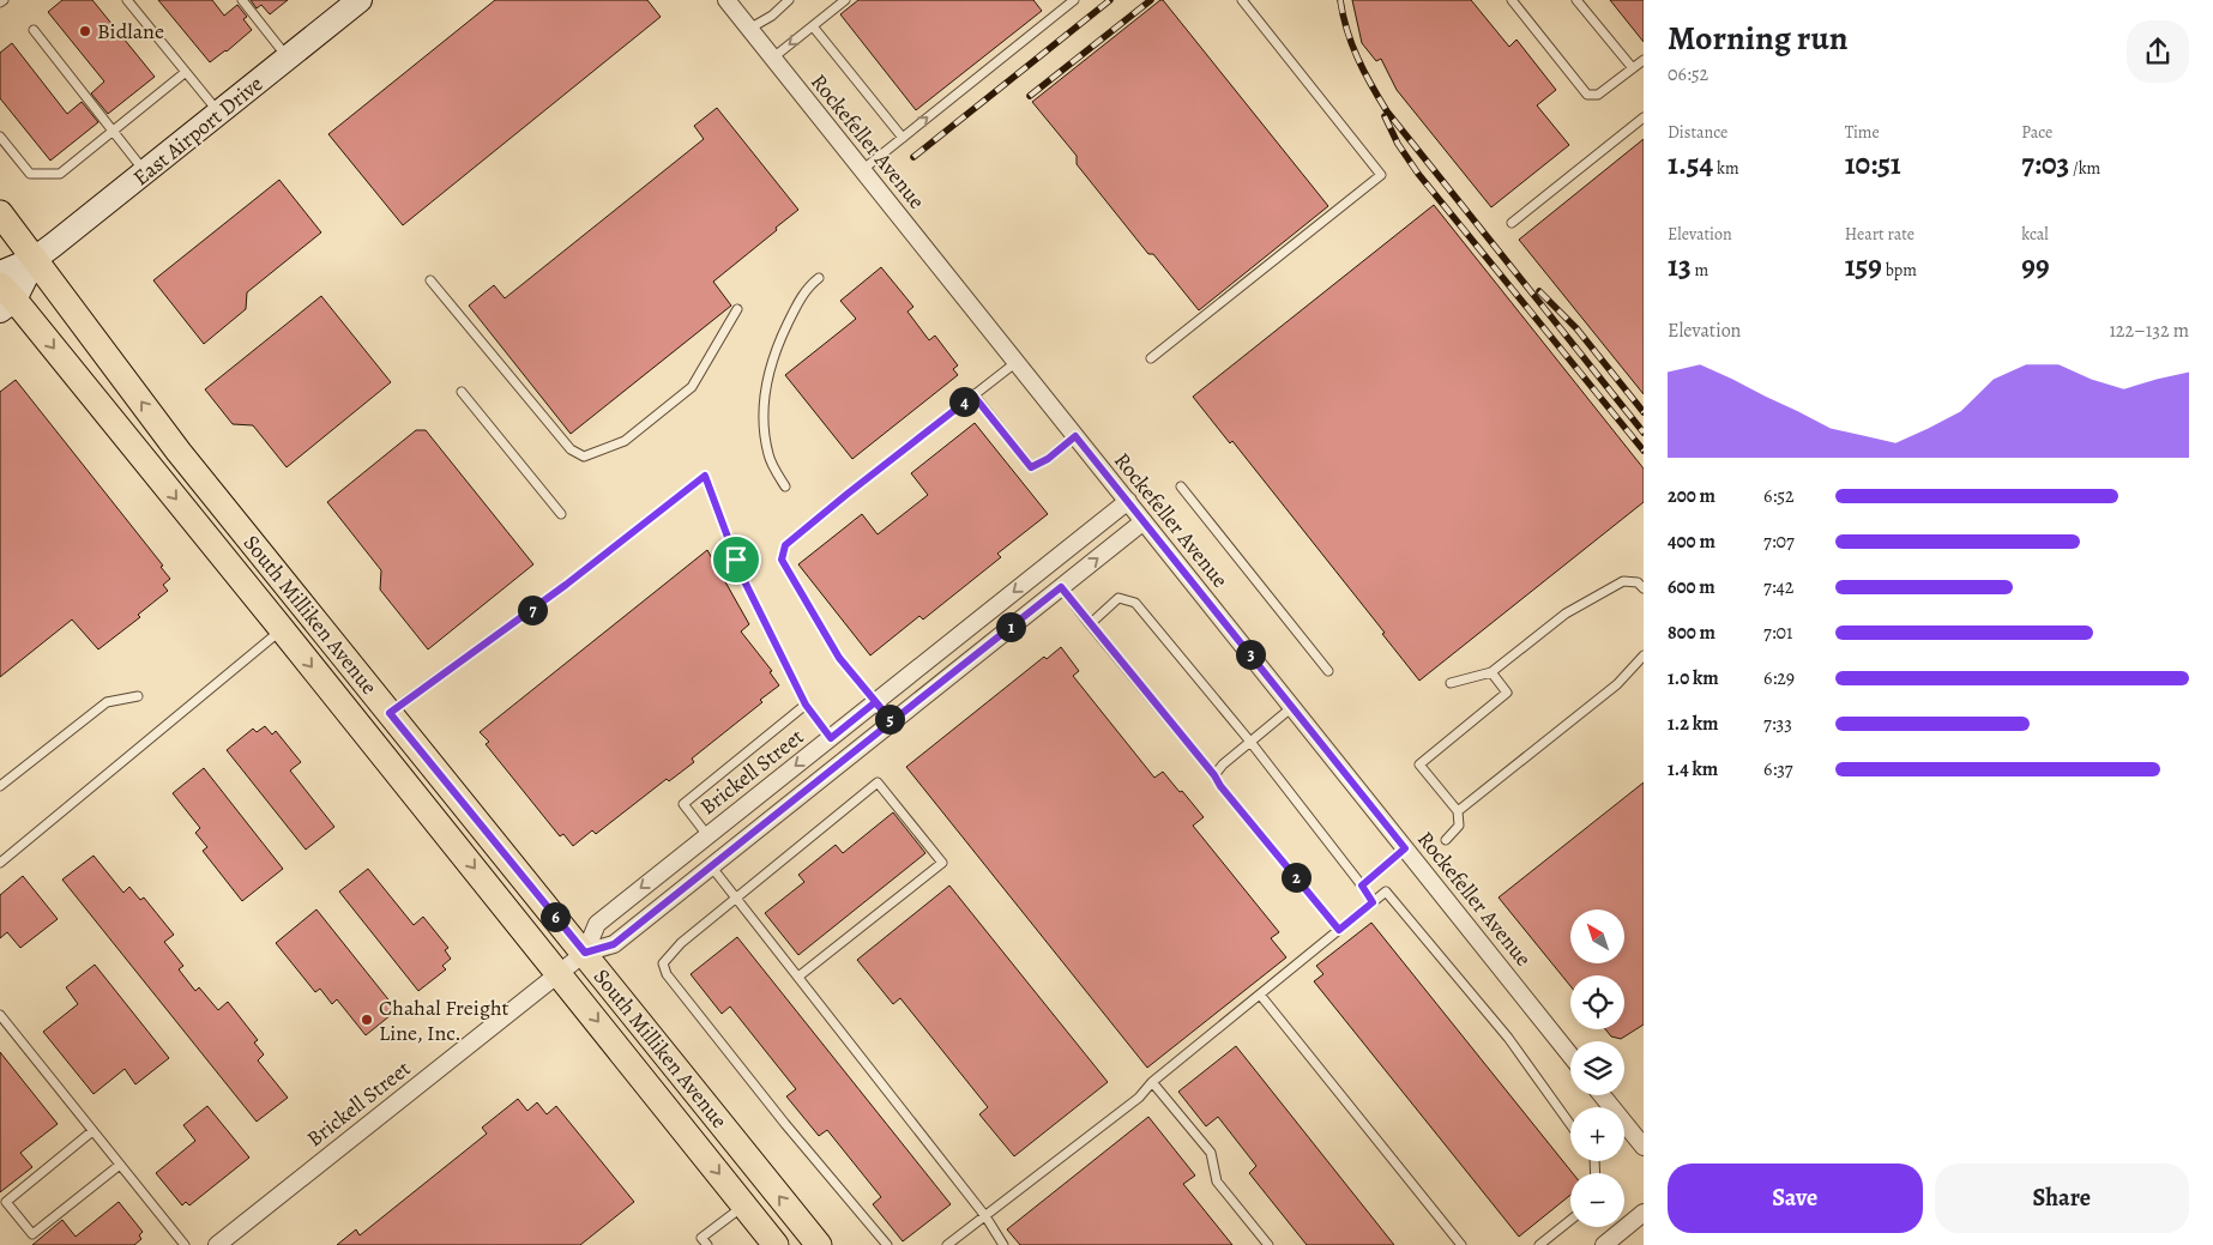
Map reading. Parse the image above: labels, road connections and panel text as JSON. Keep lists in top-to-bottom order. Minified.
{"streets":{"main road":["East Airport Drive","South Milliken Avenue"],"street":["Rockefeller Avenue","Brickell Street"]},"crossings":[["East Airport Drive","South Milliken Avenue"],["Rockefeller Avenue","Brickell Street"],["South Milliken Avenue","Brickell Street"]],"places":["Bidlane","Chahal Freight Line, Inc."],"north":"top left","page":{"heading":["Morning run","06:52"],"stats":[["Distance","1.54 km"],["Time","10:51"],["Pace","7:03 /km"],["Elevation","13 m"],["Heart rate","159 bpm"],["kcal","99"]],"chart":["Elevation","122–132 m"],"pins":["4","7","1","3","5","2","6"],"list":[{"name":"200 m","note":"6:52"},{"name":"400 m","note":"7:07"},{"name":"600 m","note":"7:42"},{"name":"800 m","note":"7:01"},{"name":"1.0 km","note":"6:29"},{"name":"1.2 km","note":"7:33"},{"name":"1.4 km","note":"6:37"}],"map_buttons":["+","−"],"buttons":["Save","Share"]}}
